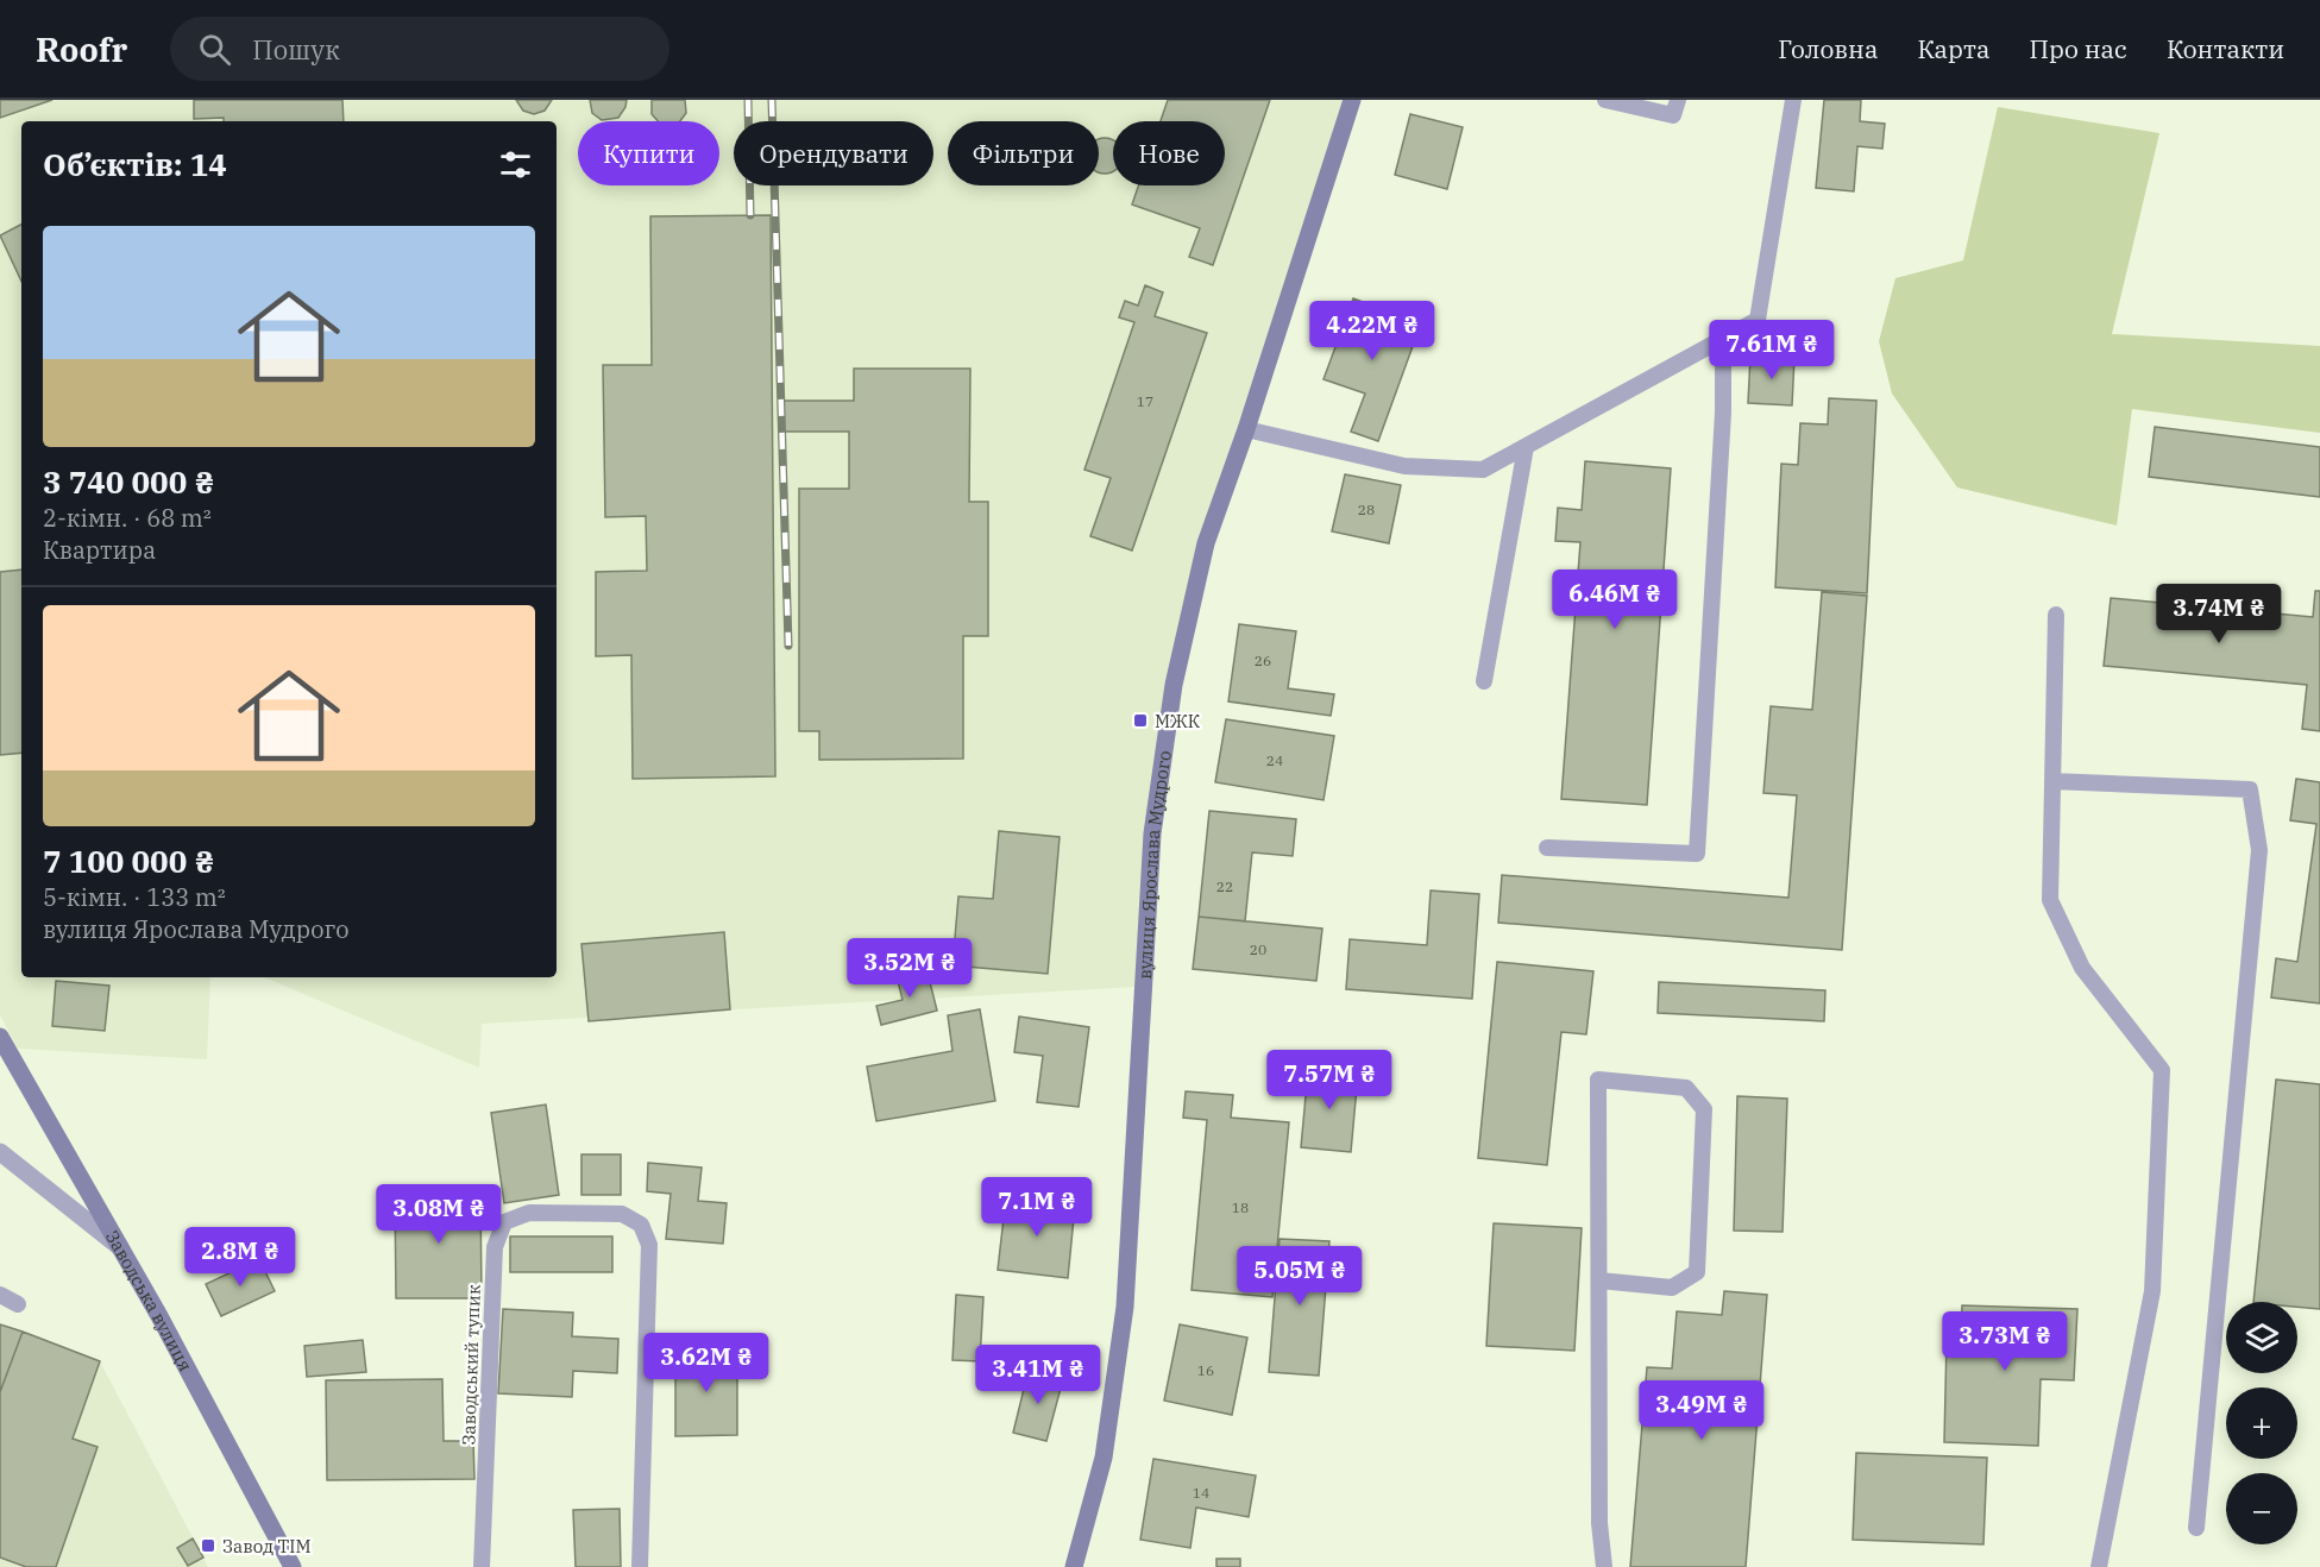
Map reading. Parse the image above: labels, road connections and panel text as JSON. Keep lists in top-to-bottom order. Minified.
{"streets":{"main road":["вулиця Ярослава Мудрого","Заводська вулиця"],"lane":["Заводський тупик"]},"places":{"transit":["МЖК","Завод ТІМ"]},"house_numbers":["17","28","26","24","22","20","18","16","14"],"page":{"header":"Roofr","search":"Пошук","nav":["Головна","Карта","Про нас","Контакти"],"chip":["Купити","Орендувати","Фільтри","Нове"],"heading":"Об’єктів: 14","list":[{"name":"3 740 000 ₴","note":"2-кімн. · 68 m² · Квартира"},{"name":"7 100 000 ₴","note":"5-кімн. · 133 m² · вулиця Ярослава Мудрого"}],"price":["4.22M ₴","7.61M ₴","6.46M ₴","3.74M ₴","3.52M ₴","7.57M ₴","7.1M ₴","3.08M ₴","2.8M ₴","5.05M ₴","3.73M ₴","3.62M ₴","3.41M ₴","3.49M ₴"],"map_buttons":["+","−"]}}
